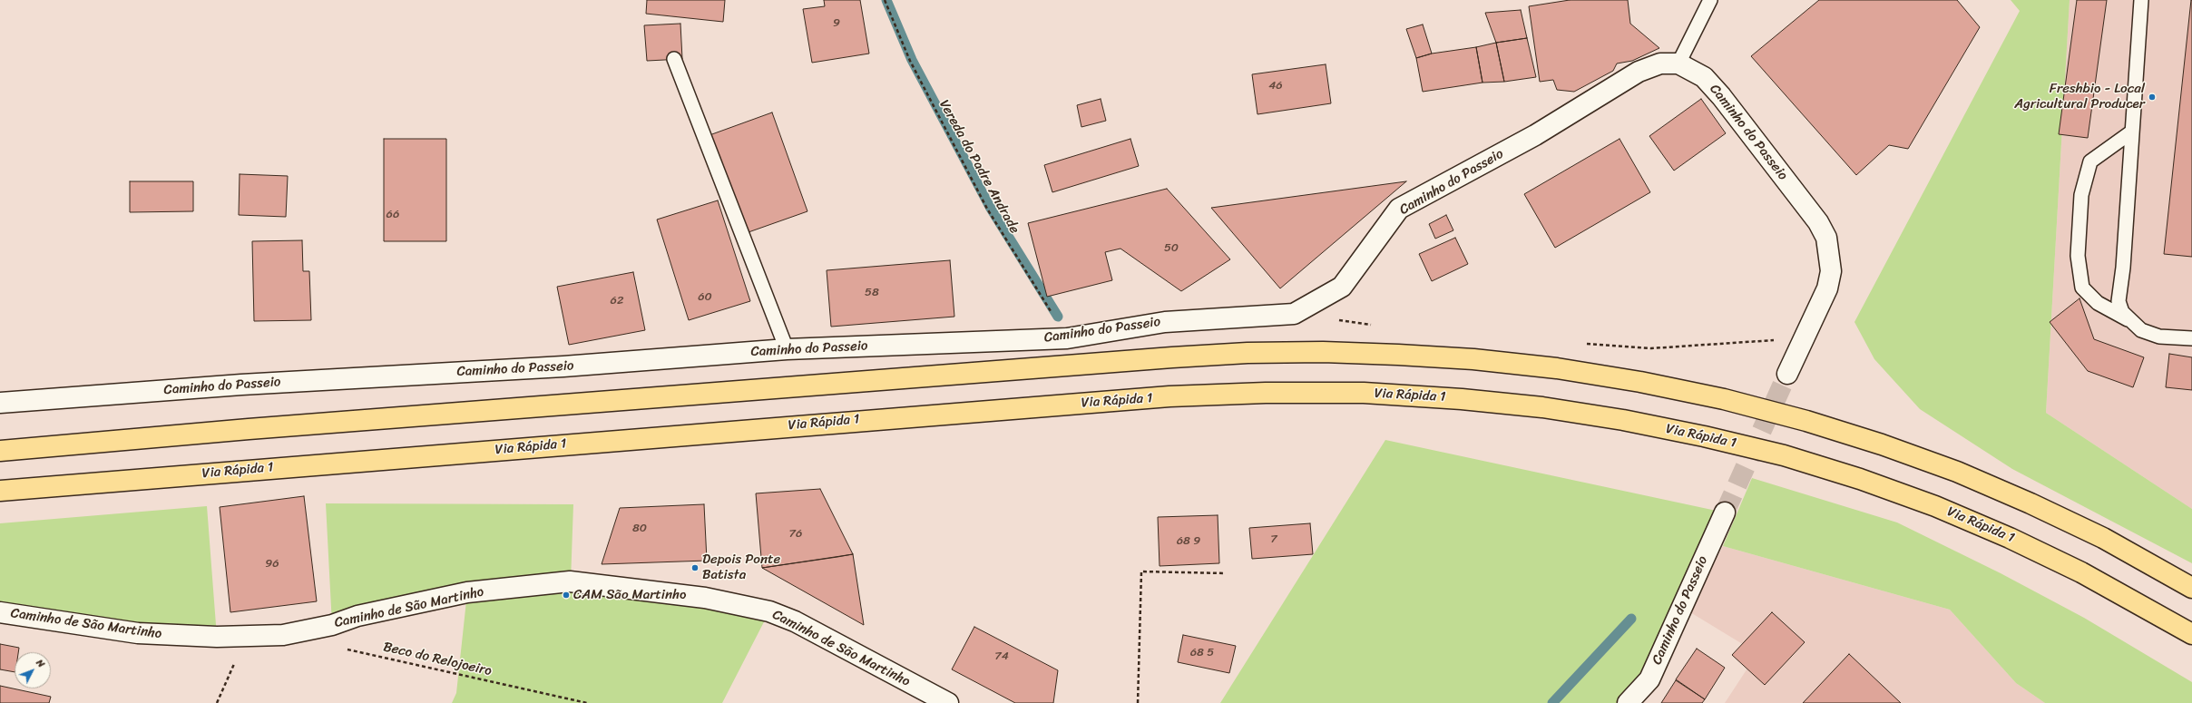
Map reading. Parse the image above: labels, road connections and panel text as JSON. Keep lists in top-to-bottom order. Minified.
{"streets":{"highway":["Via Rápida 1"],"street":["Caminho do Passeio","Caminho de São Martinho"],"path":["Vereda do Padre Andrade","Beco do Relojoeiro"]},"crossings":[["Caminho do Passeio","Vereda do Padre Andrade"]],"places":["Freshbio - Local Agricultural Producer","Depois Ponte Batista","CAM São Martinho"],"house_numbers":["9","46","66","50","58","60","62","80","76","7","68 9","96","68 5","74"],"north":"top right"}
